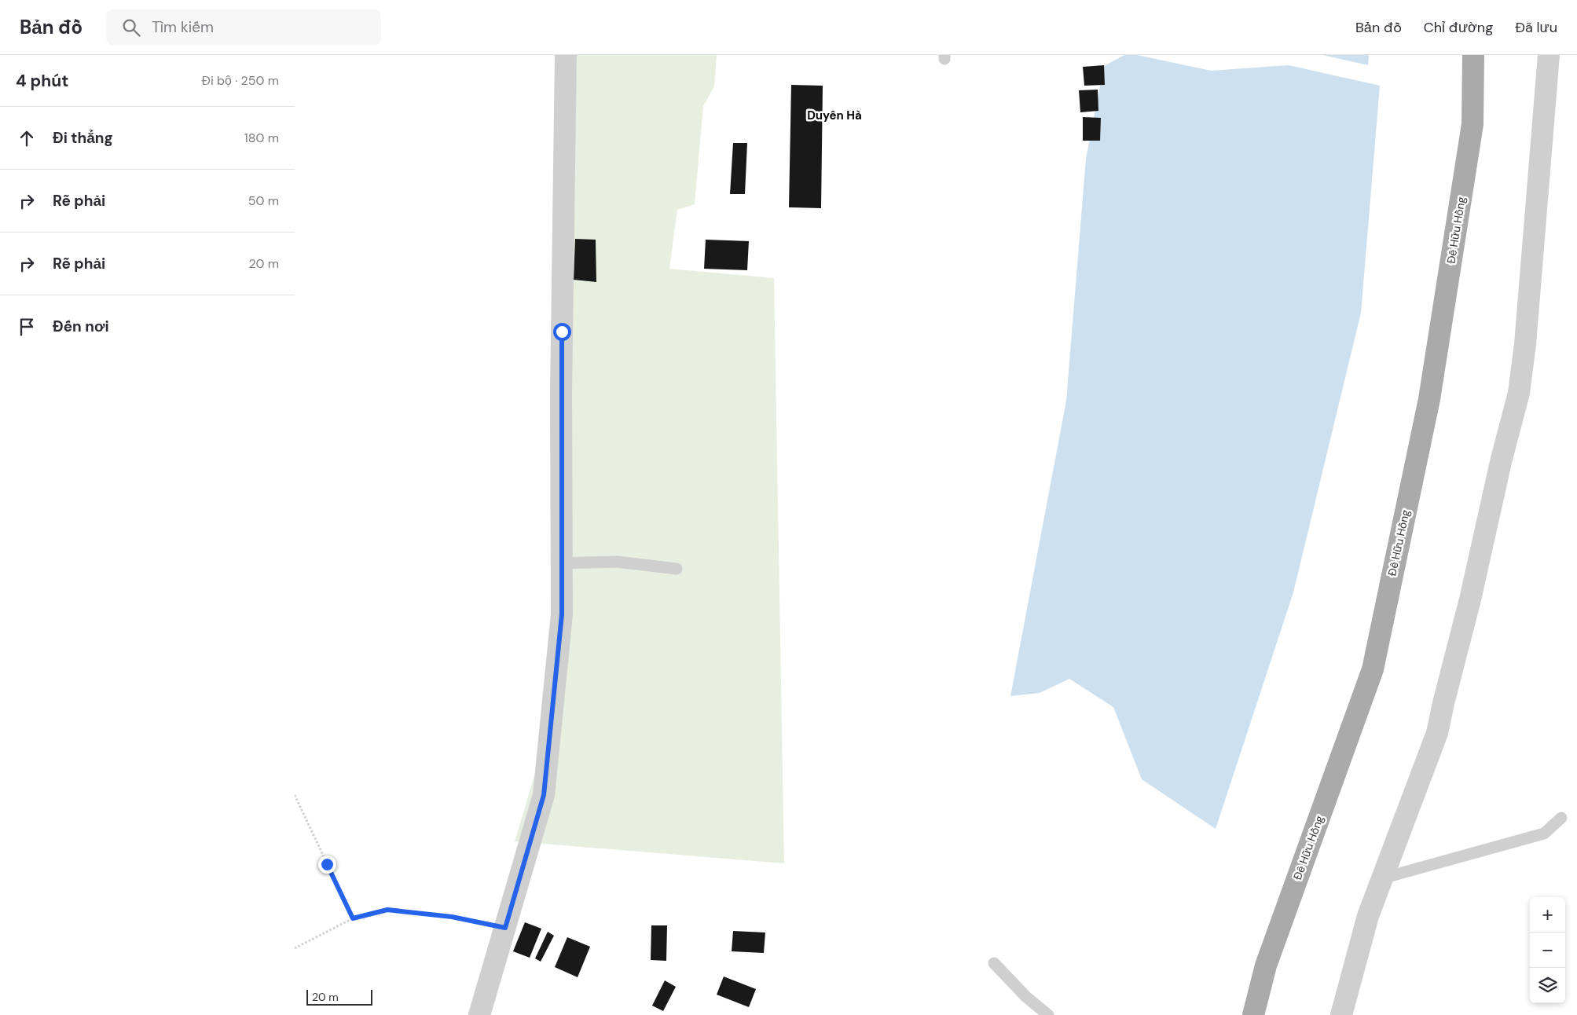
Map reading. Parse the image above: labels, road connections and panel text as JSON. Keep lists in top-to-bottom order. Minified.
{"streets":{"main road":["Đê Hữu Hồng"]},"districts":["Duyên Hà"],"scale_bar":"20 m","page":{"header":"Bản đồ","search":"Tìm kiếm","nav":["Bản đồ","Chỉ đường","Đã lưu"],"heading":["4 phút","Đi bộ · 250 m"],"list":[["Đi thẳng","180 m"],["Rẽ phải","50 m"],["Rẽ phải","20 m"],"Đến nơi"],"map_buttons":["+","−"],"scale":"20 m"}}
